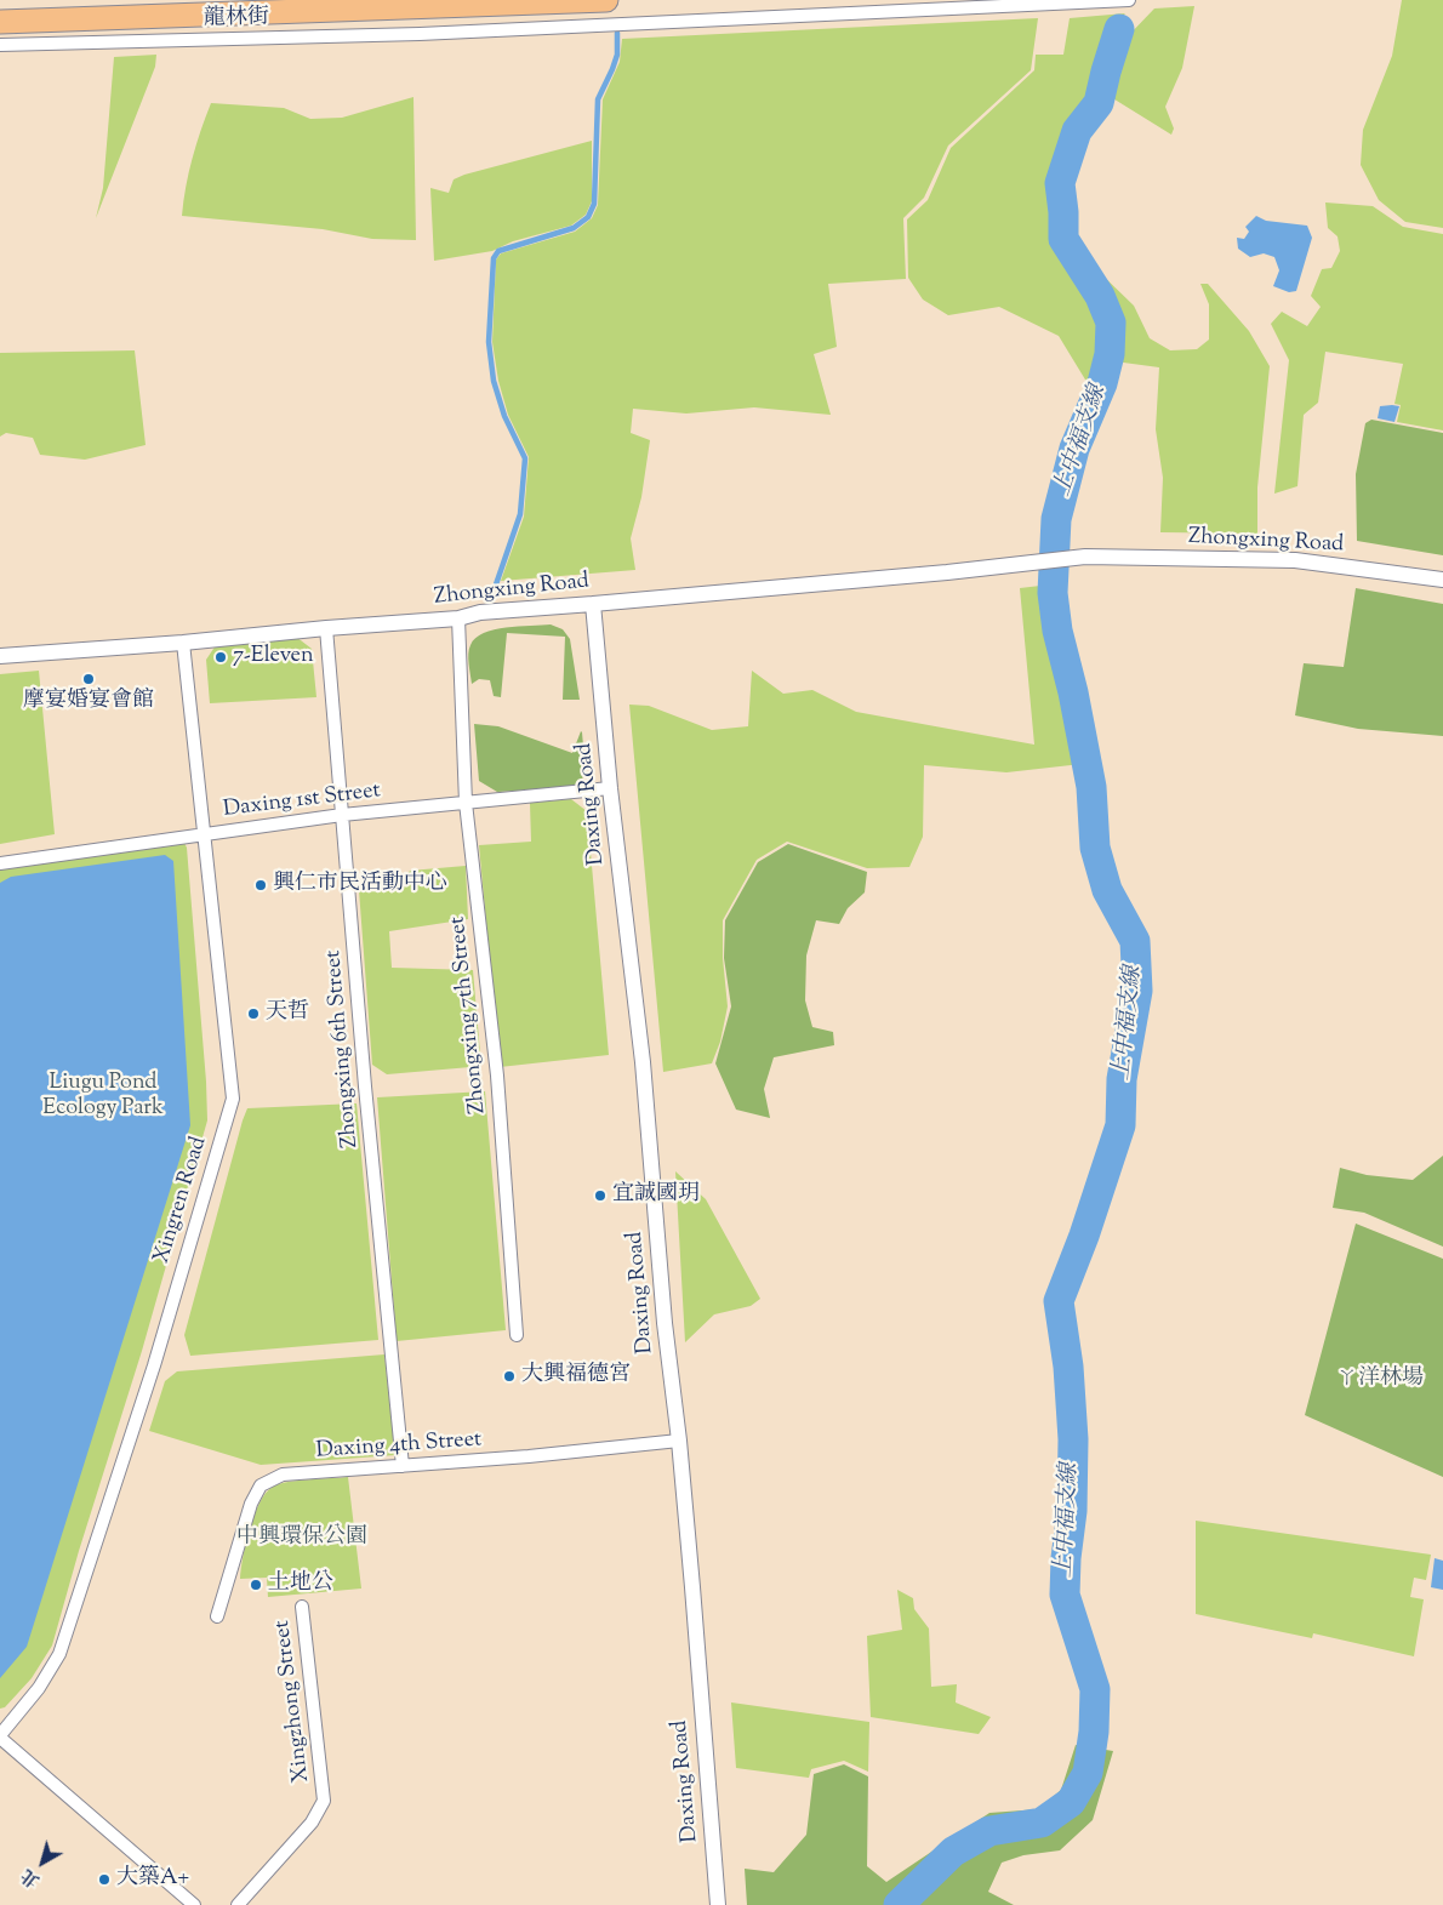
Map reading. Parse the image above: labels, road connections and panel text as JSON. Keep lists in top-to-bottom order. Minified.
{"streets":{"street":["龍林街","Zhongxing Road","Daxing 1st Street","Daxing Road","Zhongxing 7th Street","Zhongxing 6th Street","Xingren Road","Daxing 4th Street","Xingzhong Street"]},"crossings":[["Zhongxing Road","Daxing Road"],["Zhongxing Road","Zhongxing 7th Street"],["Zhongxing Road","Zhongxing 6th Street"],["Zhongxing Road","Xingren Road"],["Daxing 1st Street","Daxing Road"],["Daxing 1st Street","Zhongxing 7th Street"],["Daxing 1st Street","Zhongxing 6th Street"],["Daxing 1st Street","Xingren Road"],["Daxing Road","Daxing 4th Street"],["Zhongxing 6th Street","Daxing 4th Street"]],"water":["上中福支線"],"parks":["Liugu Pond Ecology Park","ㄚ洋林場","中興環保公園"],"places":["7-Eleven","摩宴婚宴會館","興仁市民活動中心","天哲","宜誠國玥","大興福德宮","土地公","大築A+"],"north":"bottom left"}
